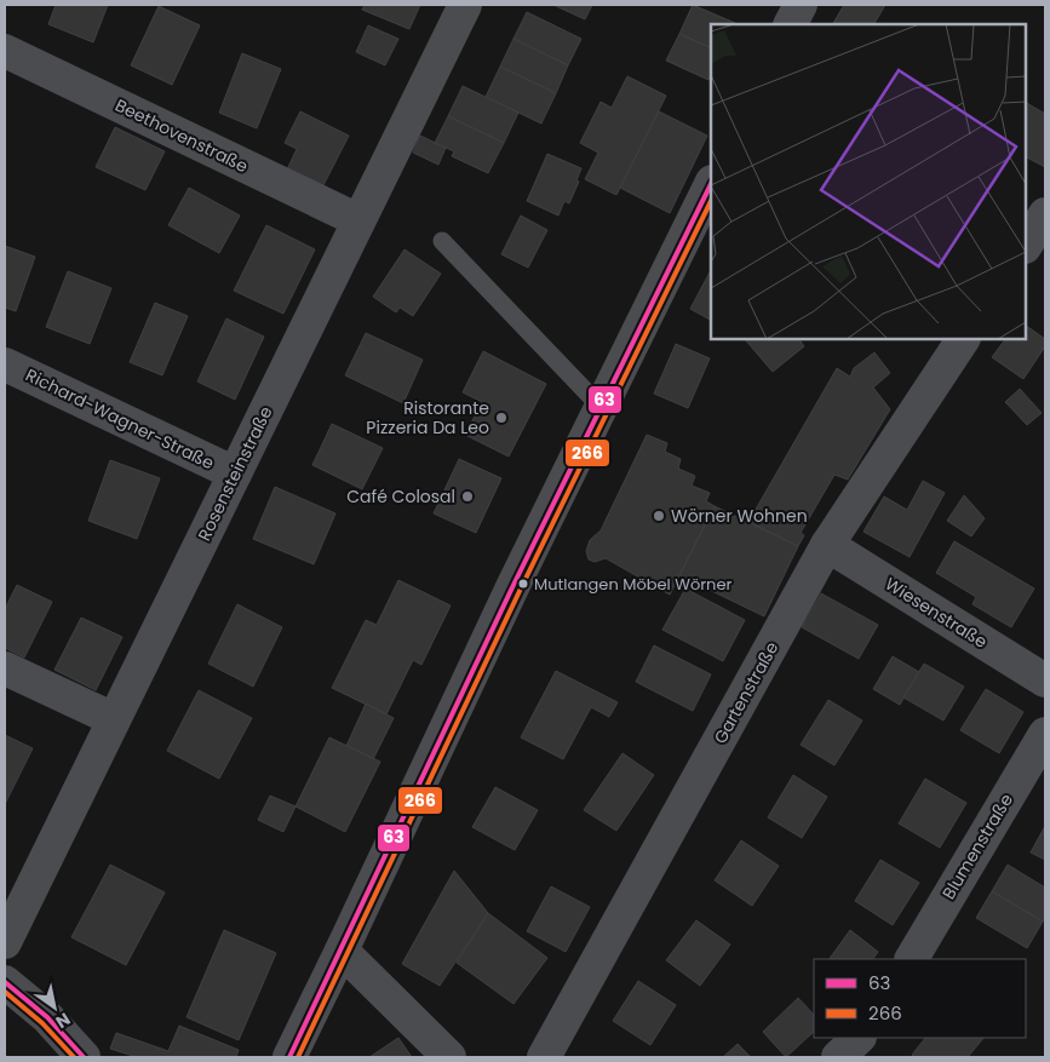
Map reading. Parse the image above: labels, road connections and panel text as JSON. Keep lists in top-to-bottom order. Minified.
{"streets":{"street":["Beethovenstraße","Richard-Wagner-Straße","Rosensteinstraße","Wiesenstraße","Gartenstraße","Blumenstraße"]},"crossings":[["Beethovenstraße","Rosensteinstraße"],["Richard-Wagner-Straße","Rosensteinstraße"],["Wiesenstraße","Gartenstraße"]],"places":["Ristorante Pizzeria Da Leo","Café Colosal","Wörner Wohnen","Mutlangen Möbel Wörner"],"lines":["transit line 63","transit line 266"],"legend":["63","266"],"north":"bottom right"}
